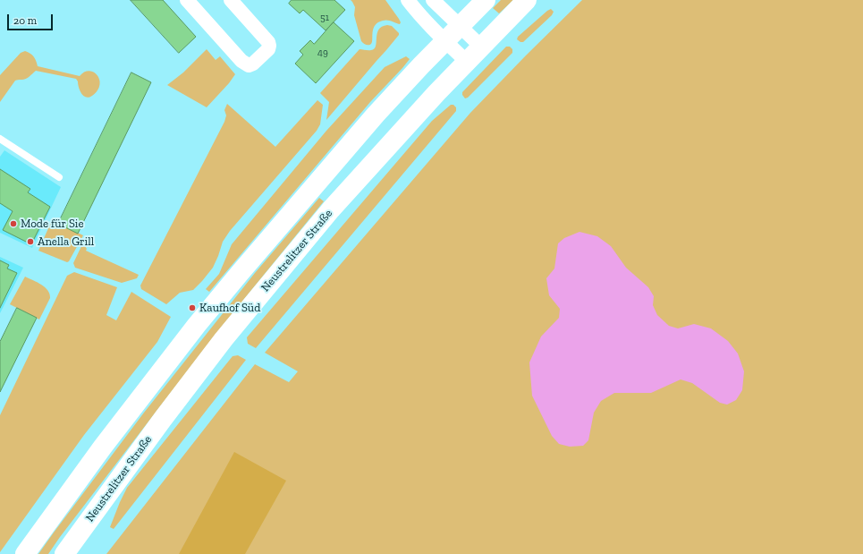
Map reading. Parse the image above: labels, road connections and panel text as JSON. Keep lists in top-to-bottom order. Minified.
{"streets":{"main road":["Neustrelitzer Straße"]},"places":["Mode für Sie","Anella Grill","Kaufhof Süd"],"house_numbers":["51","49"],"scale_bar":"20 m"}
